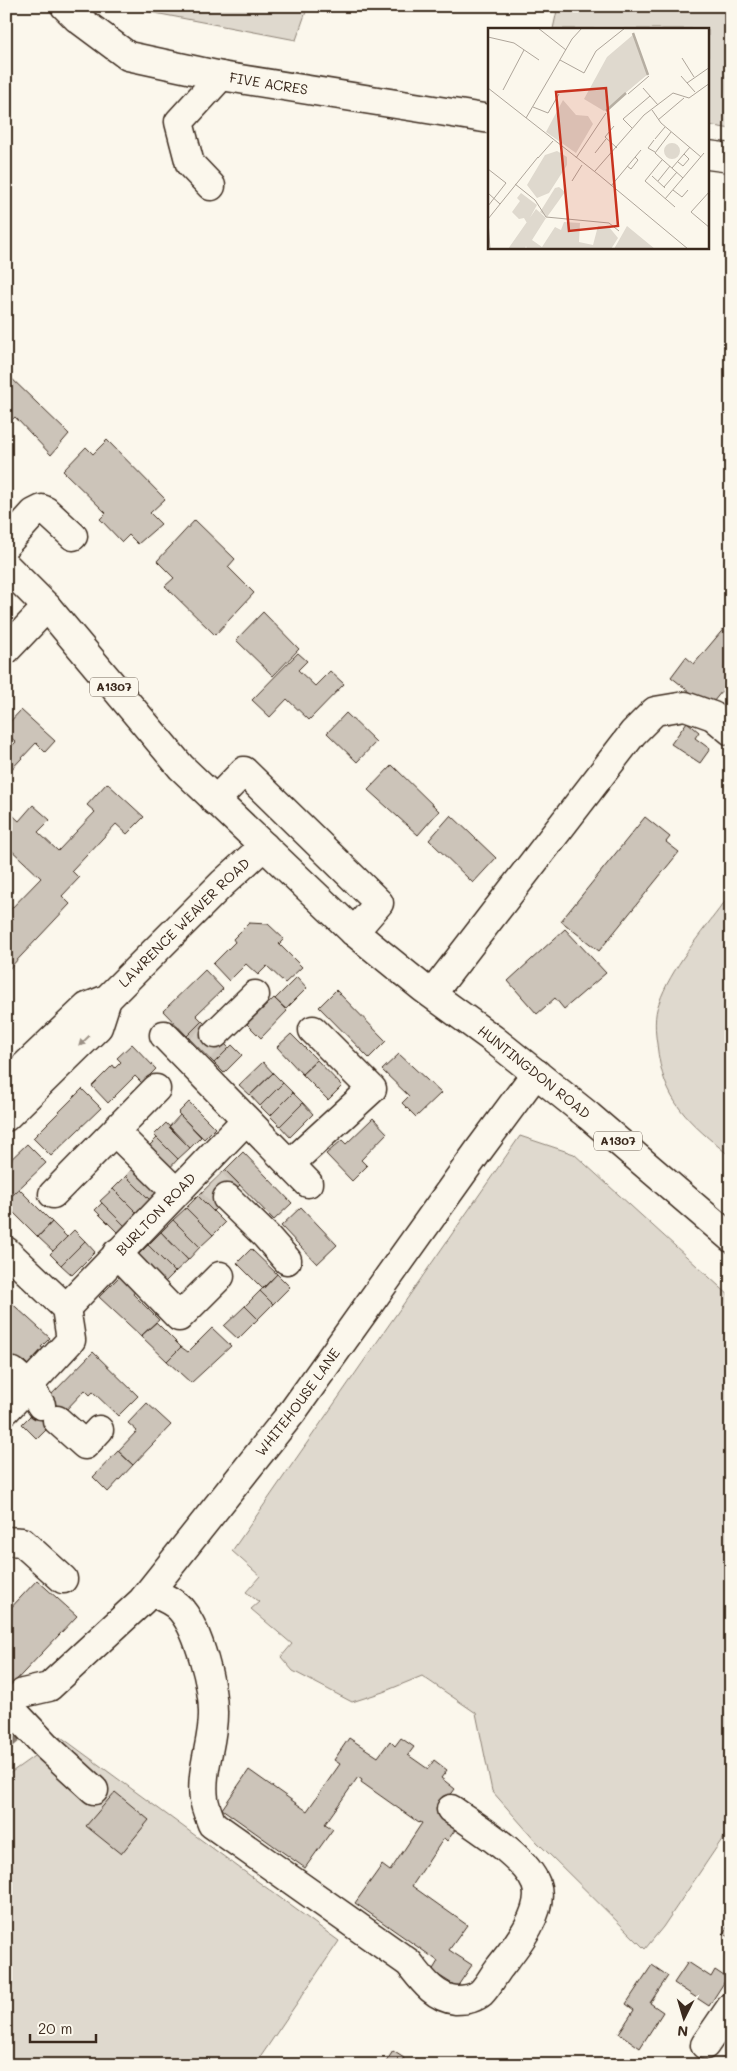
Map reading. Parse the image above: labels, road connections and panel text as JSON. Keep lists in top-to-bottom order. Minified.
{"streets":{"street":["FIVE ACRES","A1307","LAWRENCE WEAVER ROAD","HUNTINGDON ROAD","BURLTON ROAD","WHITEHOUSE LANE"]},"crossings":[["LAWRENCE WEAVER ROAD","HUNTINGDON ROAD"],["HUNTINGDON ROAD","WHITEHOUSE LANE"]],"scale_bar":"20 m","north":"bottom"}
